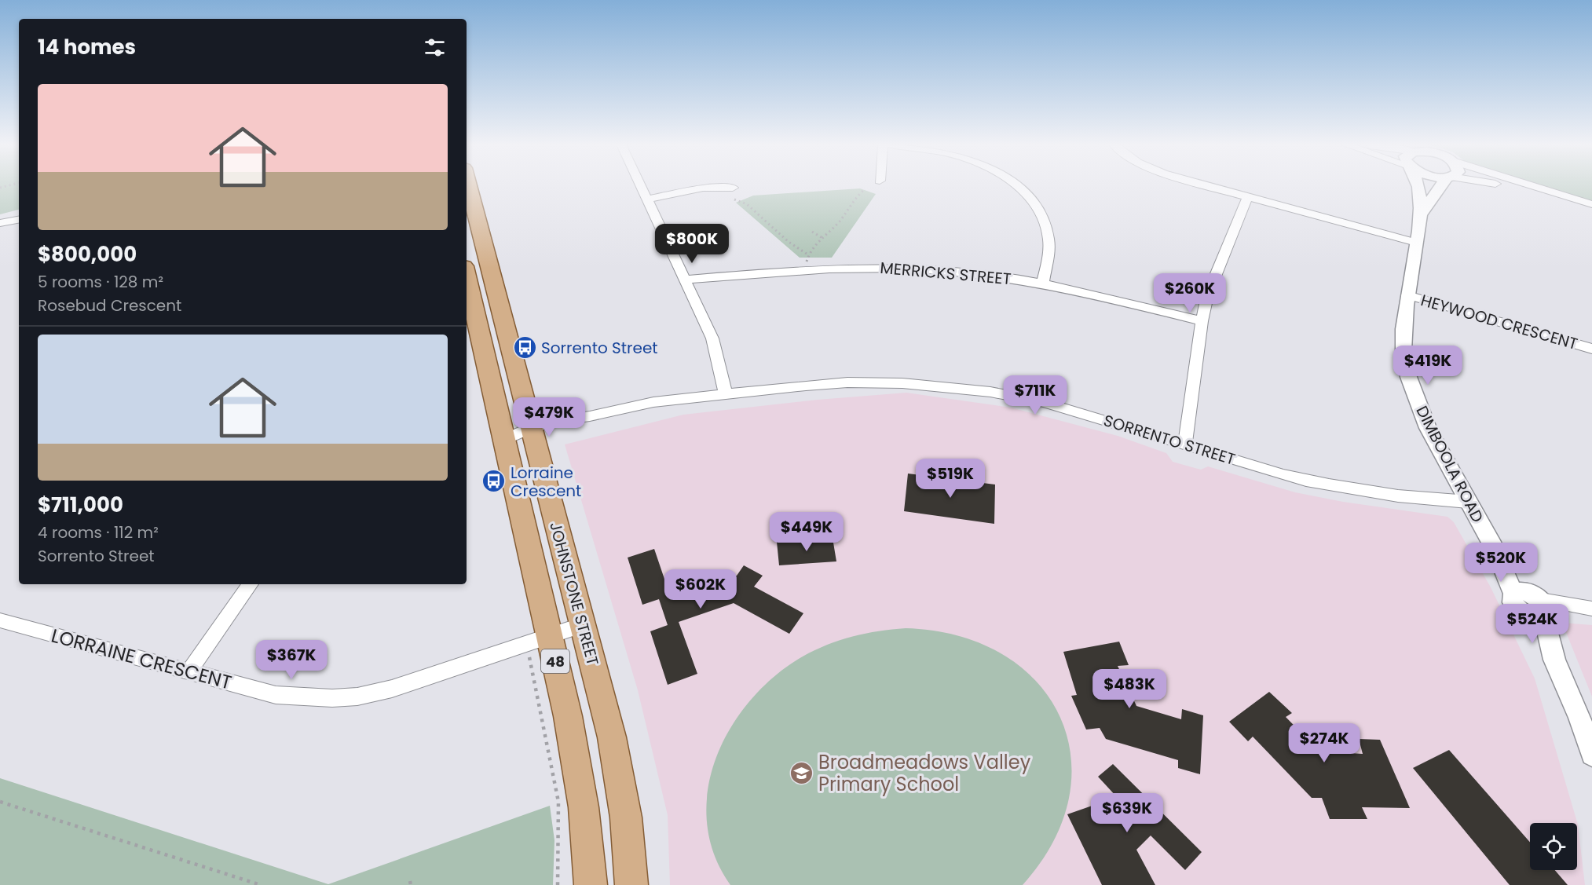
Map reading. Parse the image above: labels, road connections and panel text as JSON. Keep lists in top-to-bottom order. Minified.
{"streets":{"main road":["JOHNSTONE STREET","48"],"street":["MERRICKS STREET","HEYWOOD CRESCENT","SORRENTO STREET","DIMBOOLA ROAD","LORRAINE CRESCENT"]},"crossings":[["HEYWOOD CRESCENT","DIMBOOLA ROAD"],["SORRENTO STREET","DIMBOOLA ROAD"],["SORRENTO STREET","JOHNSTONE STREET"],["JOHNSTONE STREET","LORRAINE CRESCENT"]],"places":{"bus stop":["Sorrento Street","Lorraine Crescent"],"school or university":["Broadmeadows Valley Primary School"]},"page":{"heading":"14 homes","list":[{"name":"$800,000","note":"5 rooms · 128 m² · Rosebud Crescent"},{"name":"$711,000","note":"4 rooms · 112 m² · Sorrento Street"}],"price":["$800K","$260K","$419K","$711K","$479K","$519K","$449K","$520K","$602K","$524K","$367K","$483K","$274K","$639K"]}}
